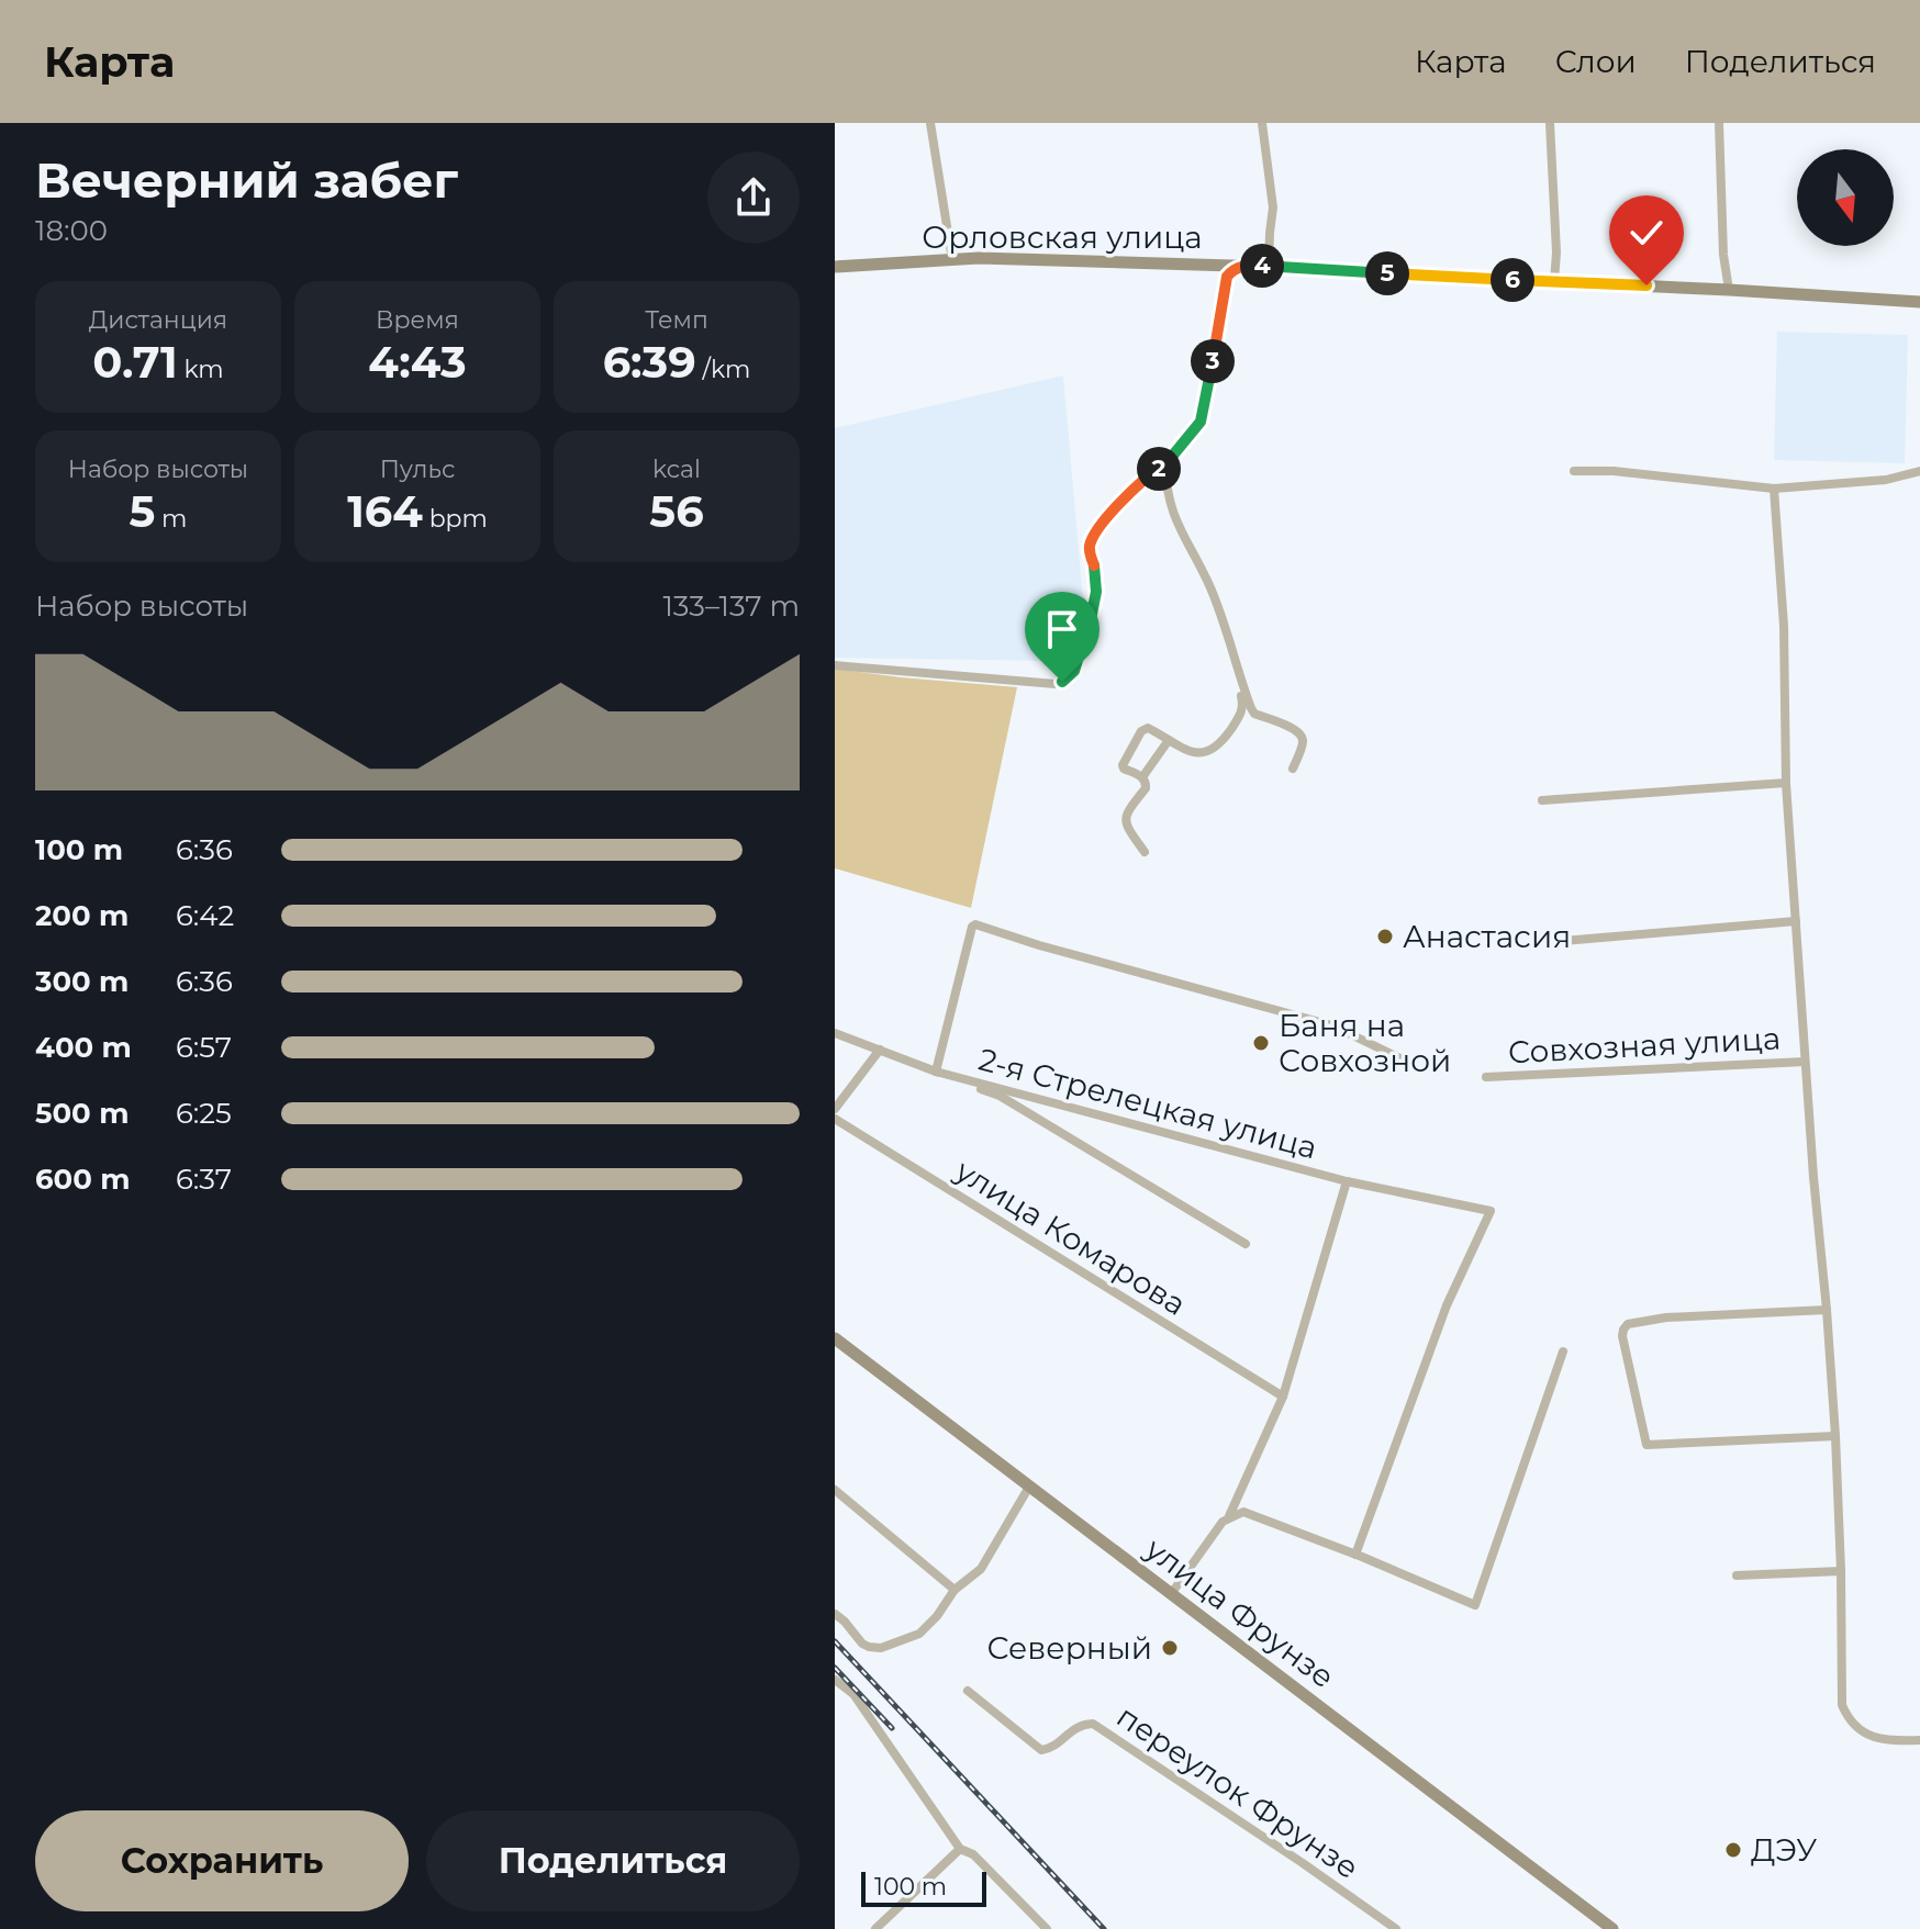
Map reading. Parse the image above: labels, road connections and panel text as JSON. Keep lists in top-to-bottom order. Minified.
{"streets":{"main road":["Орловская улица","улица Фрунзе"],"street":["Совхозная улица","2-я Стрелецкая улица","улица Комарова","переулок Фрунзе"]},"places":["Анастасия","Баня на Совхозной","Северный","ДЭУ"],"scale_bar":"100 m","north":"bottom","page":{"header":"Карта","nav":["Карта","Слои","Поделиться"],"heading":["Вечерний забег","18:00"],"pins":["4","5","6","3","2"],"stats":[["Дистанция","0.71 km"],["Время","4:43"],["Темп","6:39 /km"],["Набор высоты","5 m"],["Пульс","164 bpm"],["kcal","56"]],"chart":["Набор высоты","133–137 m"],"list":[{"name":"100 m","note":"6:36"},{"name":"200 m","note":"6:42"},{"name":"300 m","note":"6:36"},{"name":"400 m","note":"6:57"},{"name":"500 m","note":"6:25"},{"name":"600 m","note":"6:37"}],"buttons":["Сохранить","Поделиться"],"scale":"100 m"}}
